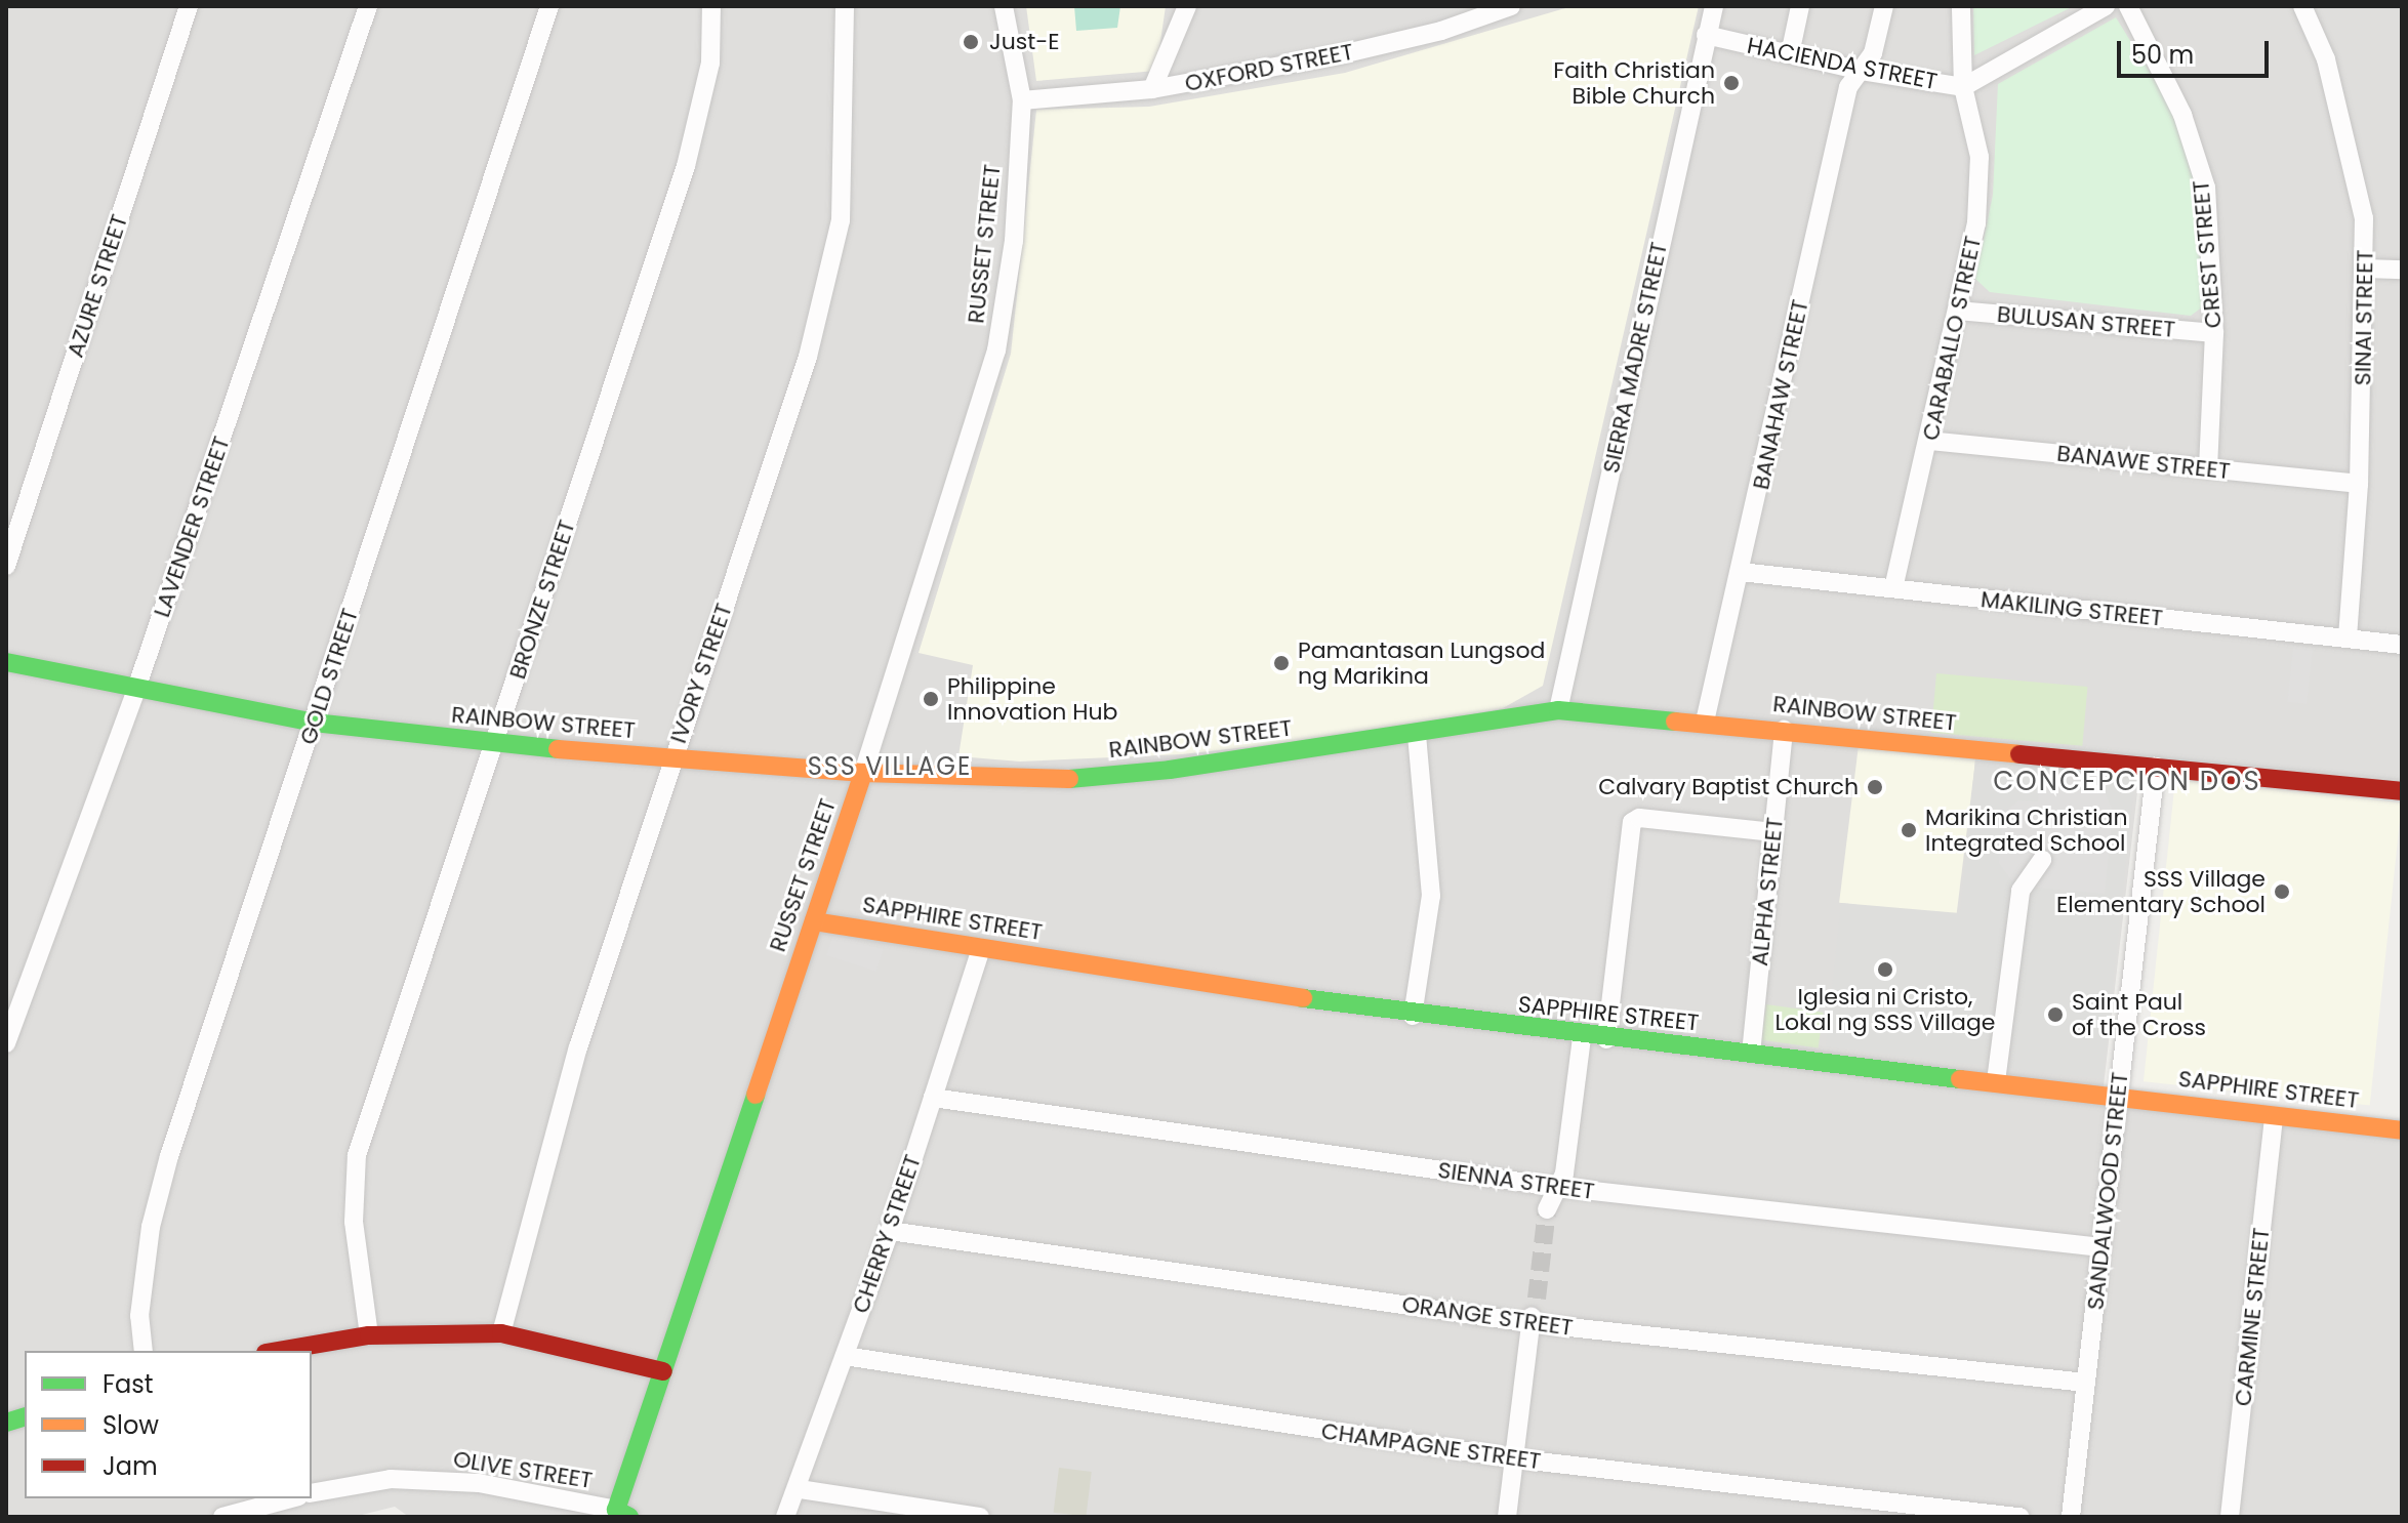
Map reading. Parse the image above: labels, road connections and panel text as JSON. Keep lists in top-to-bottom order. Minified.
{"streets":{"street":["HACIENDA STREET","OXFORD STREET","RUSSET STREET","CREST STREET","AZURE STREET","SINAI STREET","BULUSAN STREET","CARABALLO STREET","SIERRA MADRE STREET","BANAHAW STREET","BANAWE STREET","LAVENDER STREET","BRONZE STREET","MAKILING STREET","IVORY STREET","GOLD STREET","RAINBOW STREET","ALPHA STREET","SAPPHIRE STREET","SIENNA STREET","SANDALWOOD STREET","CHERRY STREET","ORANGE STREET","CARMINE STREET","CHAMPAGNE STREET","OLIVE STREET"]},"crossings":[["HACIENDA STREET","CARABALLO STREET"],["HACIENDA STREET","SIERRA MADRE STREET"],["HACIENDA STREET","BANAHAW STREET"],["OXFORD STREET","RUSSET STREET"],["RUSSET STREET","RAINBOW STREET"],["RUSSET STREET","SAPPHIRE STREET"],["RUSSET STREET","OLIVE STREET"],["CREST STREET","BULUSAN STREET"],["CREST STREET","BANAWE STREET"],["SINAI STREET","BANAWE STREET"],["SINAI STREET","MAKILING STREET"],["BULUSAN STREET","CARABALLO STREET"],["CARABALLO STREET","BANAWE STREET"],["CARABALLO STREET","MAKILING STREET"],["SIERRA MADRE STREET","RAINBOW STREET"],["BANAHAW STREET","MAKILING STREET"],["BANAHAW STREET","RAINBOW STREET"],["LAVENDER STREET","RAINBOW STREET"],["BRONZE STREET","RAINBOW STREET"],["IVORY STREET","RAINBOW STREET"],["GOLD STREET","RAINBOW STREET"],["RAINBOW STREET","ALPHA STREET"],["RAINBOW STREET","SANDALWOOD STREET"],["ALPHA STREET","SAPPHIRE STREET"],["SAPPHIRE STREET","SANDALWOOD STREET"],["SAPPHIRE STREET","CHERRY STREET"],["SAPPHIRE STREET","CARMINE STREET"],["SIENNA STREET","SANDALWOOD STREET"],["SIENNA STREET","CHERRY STREET"],["SANDALWOOD STREET","ORANGE STREET"],["CHERRY STREET","ORANGE STREET"],["CHERRY STREET","CHAMPAGNE STREET"]],"districts":["SSS VILLAGE","CONCEPCION DOS"],"places":["Just-E","Faith Christian Bible Church","Pamantasan Lungsod ng Marikina","Philippine Innovation Hub","Calvary Baptist Church","Marikina Christian Integrated School","SSS Village Elementary School","Iglesia ni Cristo, Lokal ng SSS Village","Saint Paul of the Cross"],"legend":["Fast","Slow","Jam"],"scale_bar":"50 m"}
